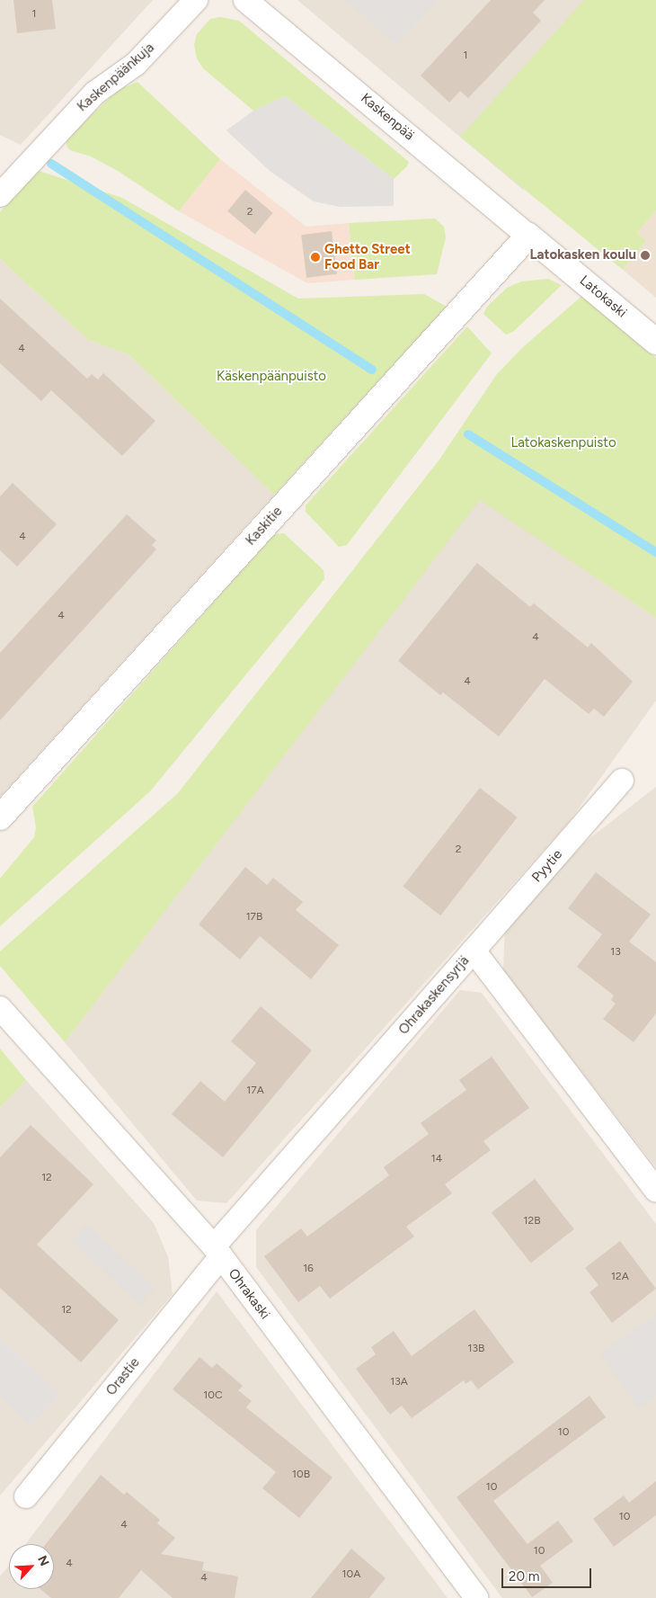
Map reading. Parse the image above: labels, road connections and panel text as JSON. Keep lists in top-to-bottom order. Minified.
{"streets":{"street":["Kaskenpäänkuja","Kaskenpää","Latokaski","Kaskitie","Pyytie","Ohrakaskensyrjä","Ohrakaski","Orastie"]},"crossings":[["Kaskenpää","Latokaski"],["Kaskenpää","Kaskitie"],["Latokaski","Kaskitie"],["Pyytie","Ohrakaskensyrjä"],["Ohrakaskensyrjä","Ohrakaski"],["Ohrakaskensyrjä","Orastie"],["Ohrakaski","Orastie"]],"parks":["Käskenpäänpuisto","Latokaskenpuisto"],"places":["Latokasken koulu","Ghetto Street Food Bar"],"house_numbers":["1","1","2","4","4","4","4","4","2","17B","13","17A","14","12","12B","16","12A","12","13B","13A","10C","10","10B","10","10","4","10","4","10A","4"],"scale_bar":"20 m","north":"top right"}
